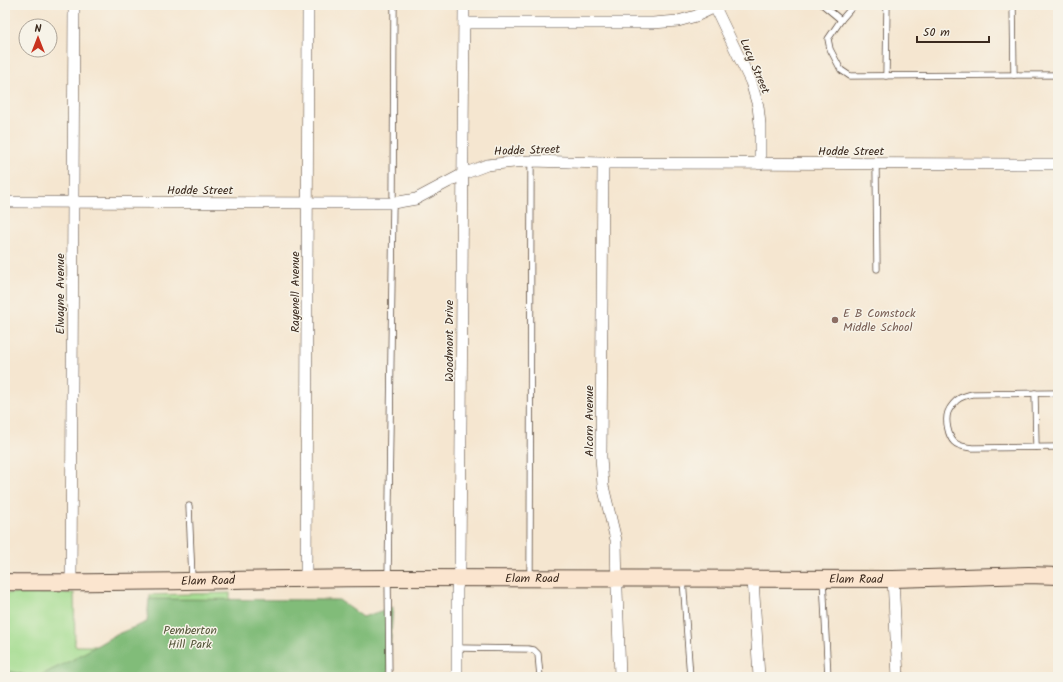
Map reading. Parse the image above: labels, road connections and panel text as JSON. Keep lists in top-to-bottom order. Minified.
{"streets":{"street":["Lucy Street","Hodde Street","Rayenell Avenue","Elwayne Avenue","Woodmont Drive","Alcorn Avenue","Elam Road"]},"crossings":[["Lucy Street","Hodde Street"],["Hodde Street","Rayenell Avenue"],["Hodde Street","Elwayne Avenue"],["Hodde Street","Woodmont Drive"],["Hodde Street","Alcorn Avenue"],["Rayenell Avenue","Elam Road"],["Elwayne Avenue","Elam Road"],["Woodmont Drive","Elam Road"],["Alcorn Avenue","Elam Road"]],"parks":["Pemberton Hill Park"],"places":["E B Comstock Middle School"],"scale_bar":"50 m","north":"top"}
